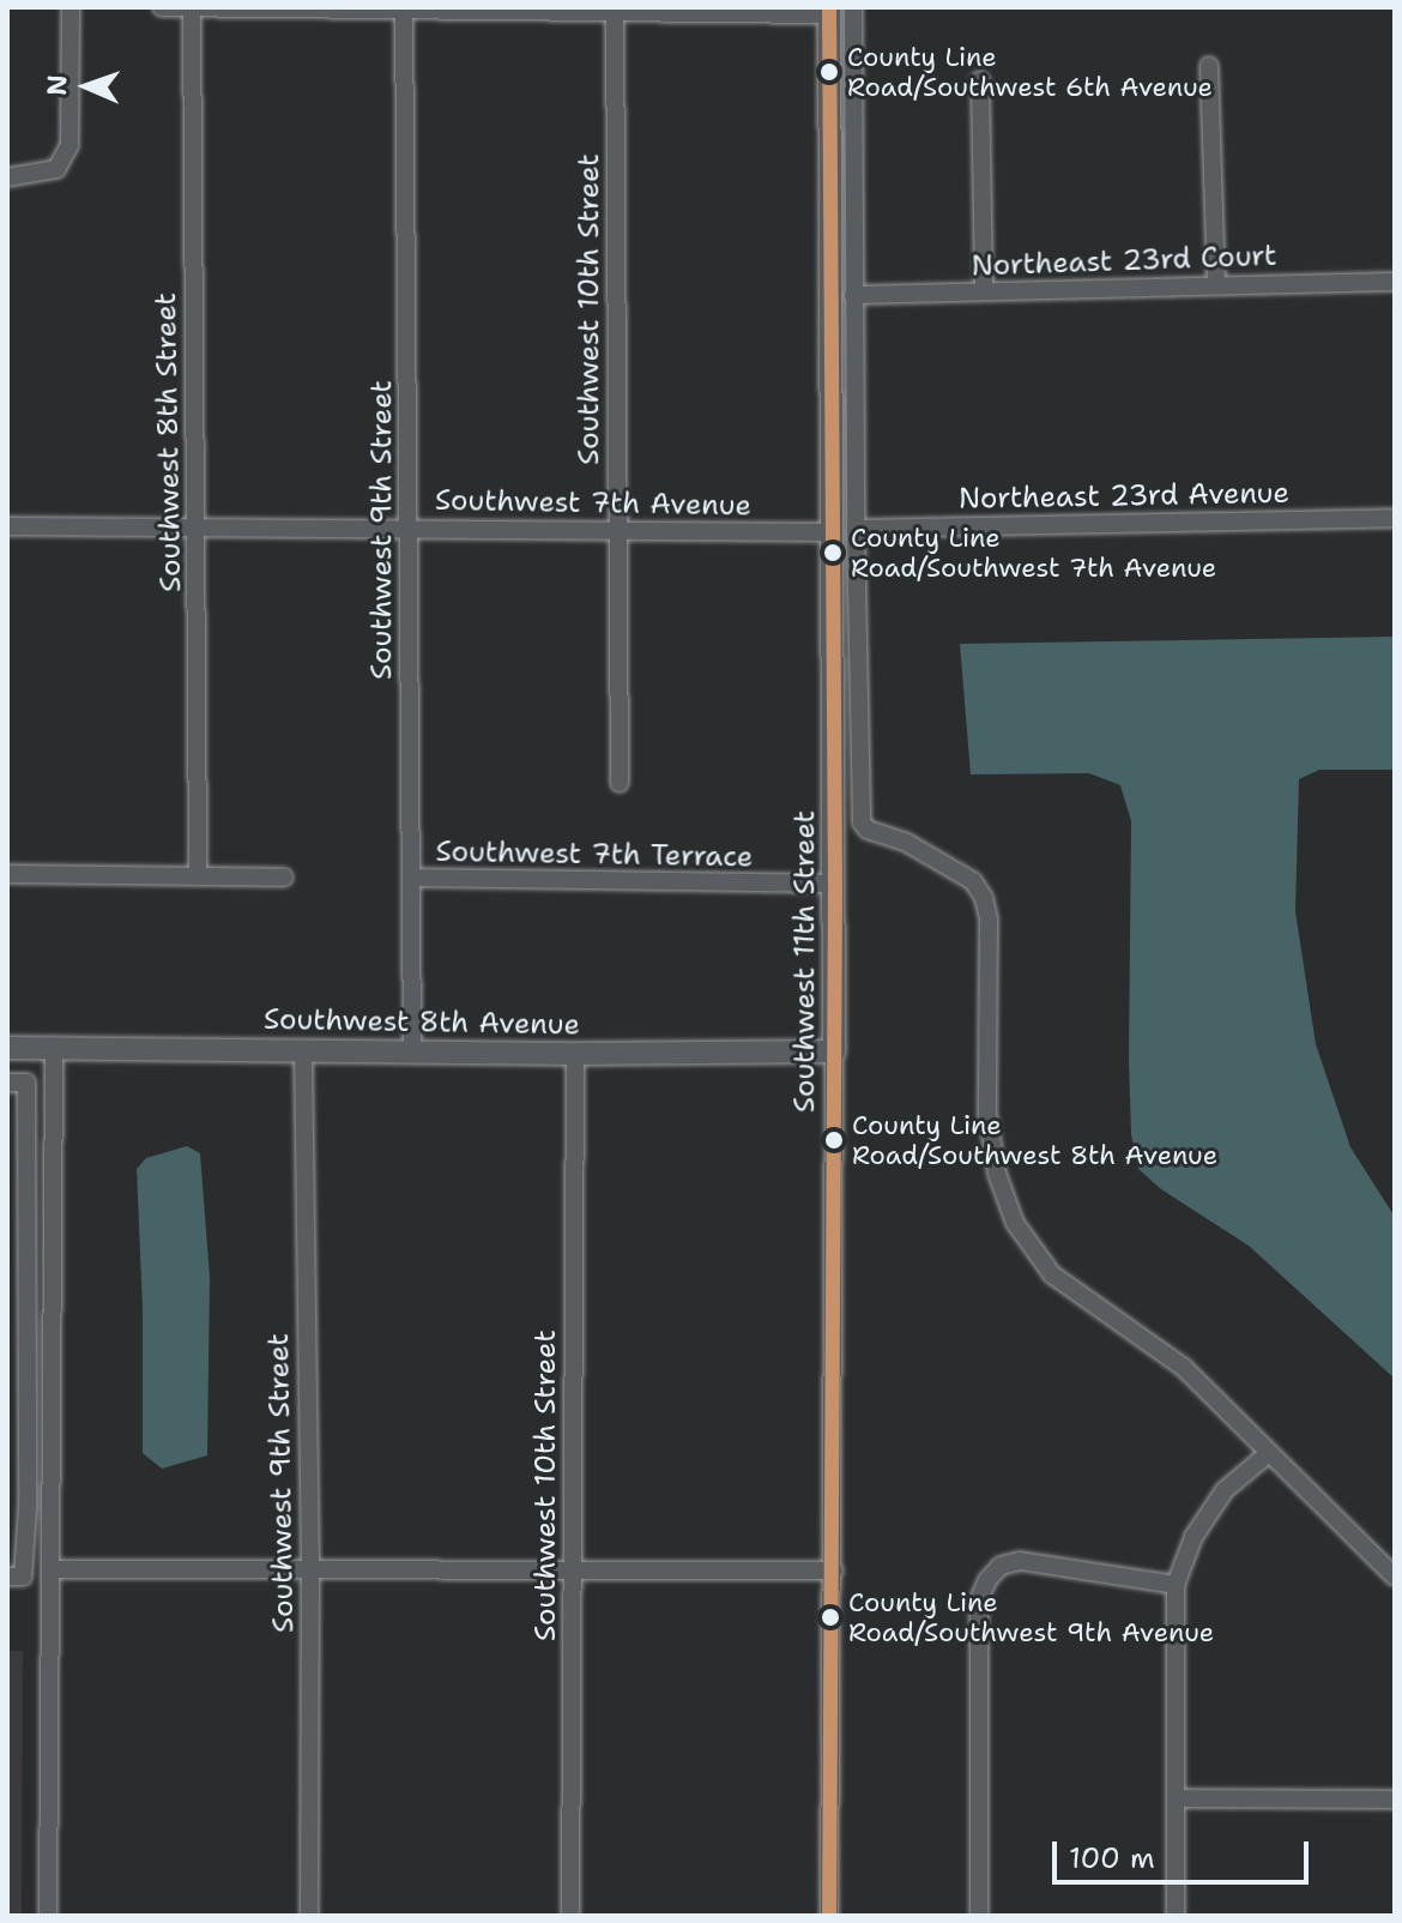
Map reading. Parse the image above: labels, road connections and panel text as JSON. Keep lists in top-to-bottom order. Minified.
{"streets":{"street":["Northeast 23rd Court","Southwest 10th Street","Southwest 8th Street","Northeast 23rd Avenue","Southwest 7th Avenue","Southwest 9th Street","Southwest 7th Terrace","Southwest 11th Street","Southwest 8th Avenue"]},"crossings":[["Southwest 10th Street","Southwest 7th Avenue"],["Southwest 10th Street","Southwest 8th Avenue"],["Southwest 8th Street","Southwest 7th Avenue"],["Northeast 23rd Avenue","Southwest 7th Avenue"],["Northeast 23rd Avenue","Southwest 11th Street"],["Southwest 7th Avenue","Southwest 9th Street"],["Southwest 7th Avenue","Southwest 11th Street"],["Southwest 9th Street","Southwest 7th Terrace"],["Southwest 9th Street","Southwest 8th Avenue"],["Southwest 7th Terrace","Southwest 11th Street"],["Southwest 11th Street","Southwest 8th Avenue"]],"places":["County Line Road/Southwest 6th Avenue","County Line Road/Southwest 7th Avenue","County Line Road/Southwest 8th Avenue","County Line Road/Southwest 9th Avenue"],"scale_bar":"100 m","north":"left"}
